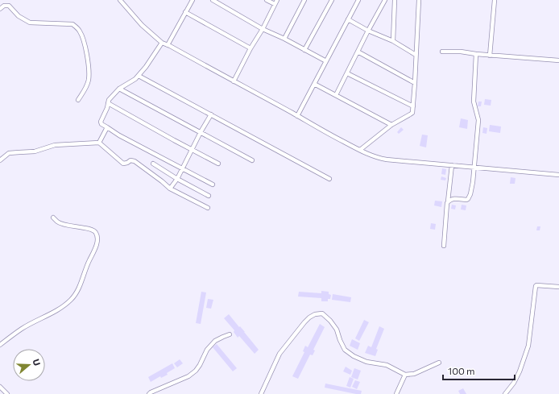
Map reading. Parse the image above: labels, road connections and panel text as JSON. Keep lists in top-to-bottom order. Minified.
{"scale_bar":"100 m","north":"right"}
